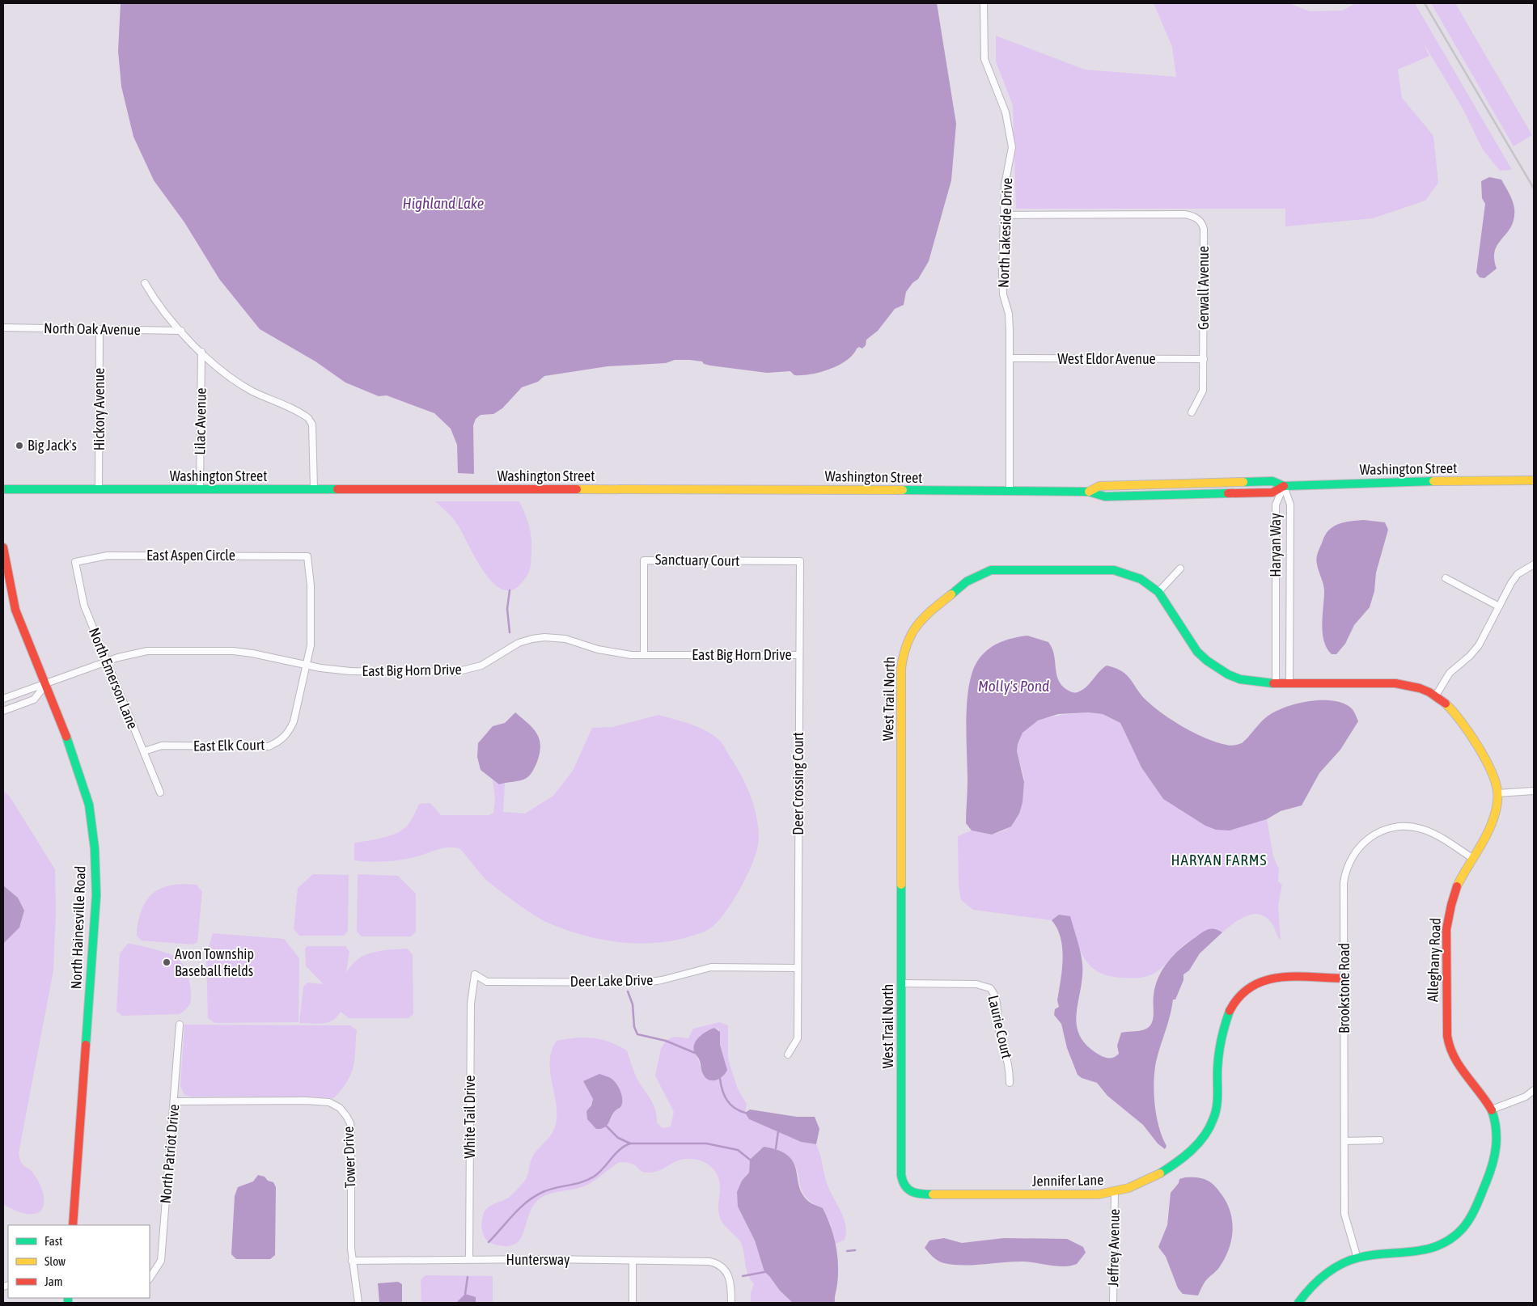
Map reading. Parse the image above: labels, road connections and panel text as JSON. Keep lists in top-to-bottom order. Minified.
{"streets":{"street":["North Lakeside Drive","Gerwall Avenue","North Oak Avenue","West Eldor Avenue","Hickory Avenue","Lilac Avenue","Washington Street","Haryan Way","East Aspen Circle","Sanctuary Court","East Big Horn Drive","North Emerson Lane","West Trail North","East Elk Court","Deer Crossing Court","North Hainesville Road","Alleghany Road","Deer Lake Drive","Brookstone Road","Laurie Court","White Tail Drive","North Patriot Drive","Tower Drive","Jennifer Lane","Jeffrey Avenue","Huntersway"]},"crossings":[["North Lakeside Drive","Gerwall Avenue"],["North Lakeside Drive","West Eldor Avenue"],["North Lakeside Drive","Washington Street"],["Gerwall Avenue","West Eldor Avenue"],["North Oak Avenue","Hickory Avenue"],["Hickory Avenue","Washington Street"],["Lilac Avenue","Washington Street"],["Washington Street","Haryan Way"],["Haryan Way","West Trail North"],["Haryan Way","Alleghany Road"],["East Aspen Circle","North Emerson Lane"],["East Aspen Circle","East Elk Court"],["Sanctuary Court","East Big Horn Drive"],["Sanctuary Court","Deer Crossing Court"],["East Big Horn Drive","North Emerson Lane"],["East Big Horn Drive","East Elk Court"],["East Big Horn Drive","Deer Crossing Court"],["East Big Horn Drive","North Hainesville Road"],["North Emerson Lane","East Elk Court"],["West Trail North","Alleghany Road"],["West Trail North","Laurie Court"],["West Trail North","Jennifer Lane"],["Deer Crossing Court","Deer Lake Drive"],["Alleghany Road","Brookstone Road"],["Deer Lake Drive","White Tail Drive"],["Brookstone Road","Jennifer Lane"],["White Tail Drive","Huntersway"],["North Patriot Drive","Tower Drive"],["Tower Drive","Huntersway"],["Jennifer Lane","Jeffrey Avenue"]],"districts":["HARYAN FARMS"],"water":["Highland Lake","Molly's Pond"],"places":["Big Jack's","Avon Township Baseball fields"],"legend":["Fast","Slow","Jam"]}
